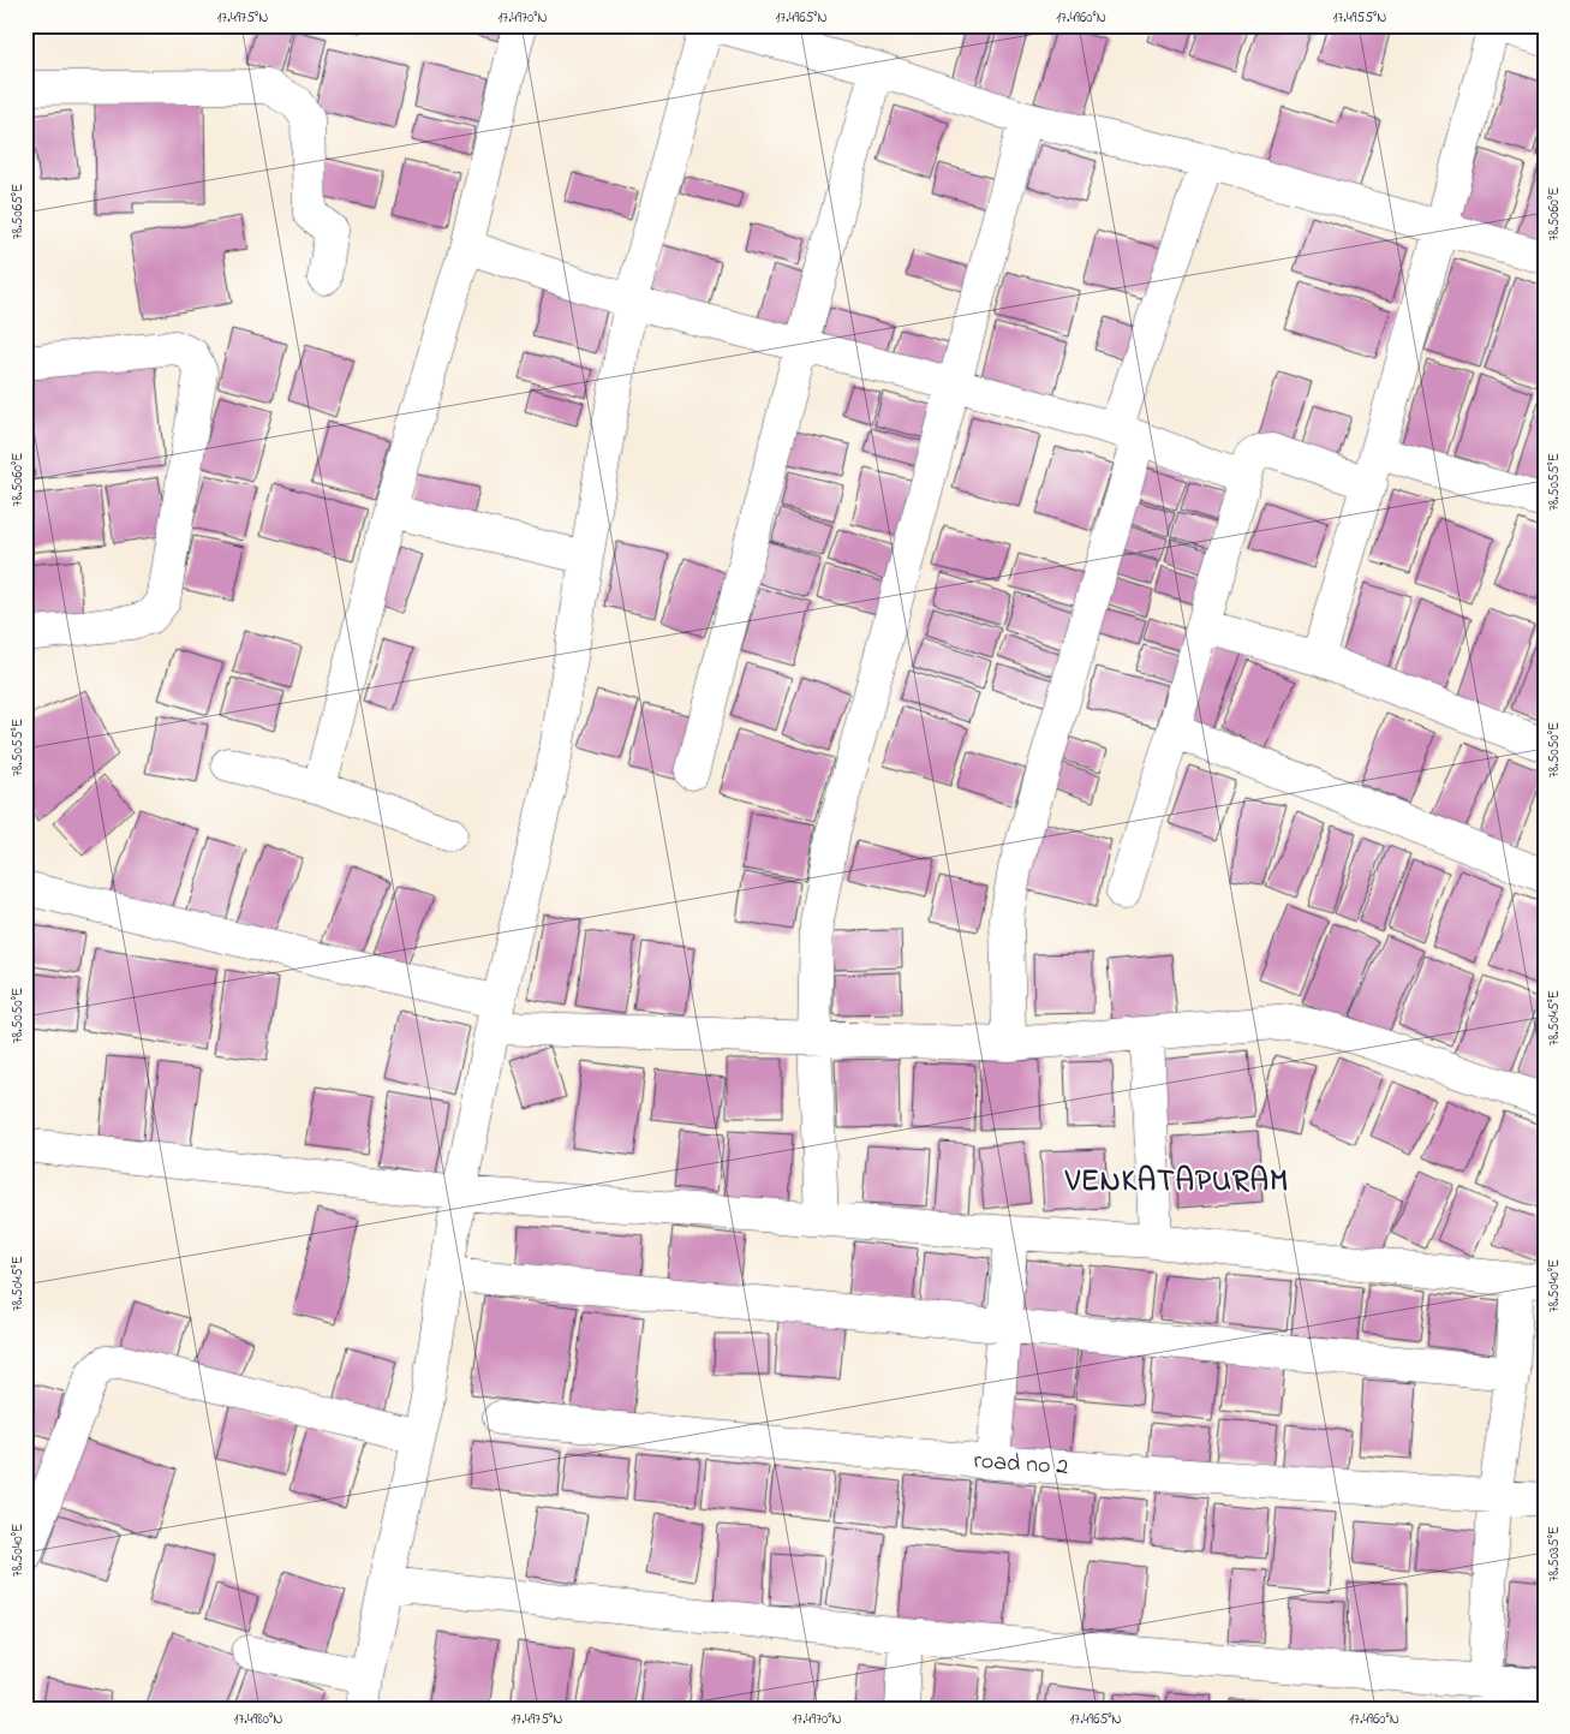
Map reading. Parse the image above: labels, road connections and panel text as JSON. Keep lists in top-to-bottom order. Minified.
{"streets":{"street":["road no 2"]},"districts":["VENKATAPURAM"],"coordinates":["17.4975°N","17.4970°N","17.4965°N","17.4960°N","17.4955°N","78.5065°E","78.5060°E","78.5055°E","78.5050°E","78.5045°E","78.5040°E","78.5035°E","17.4980°N"]}
